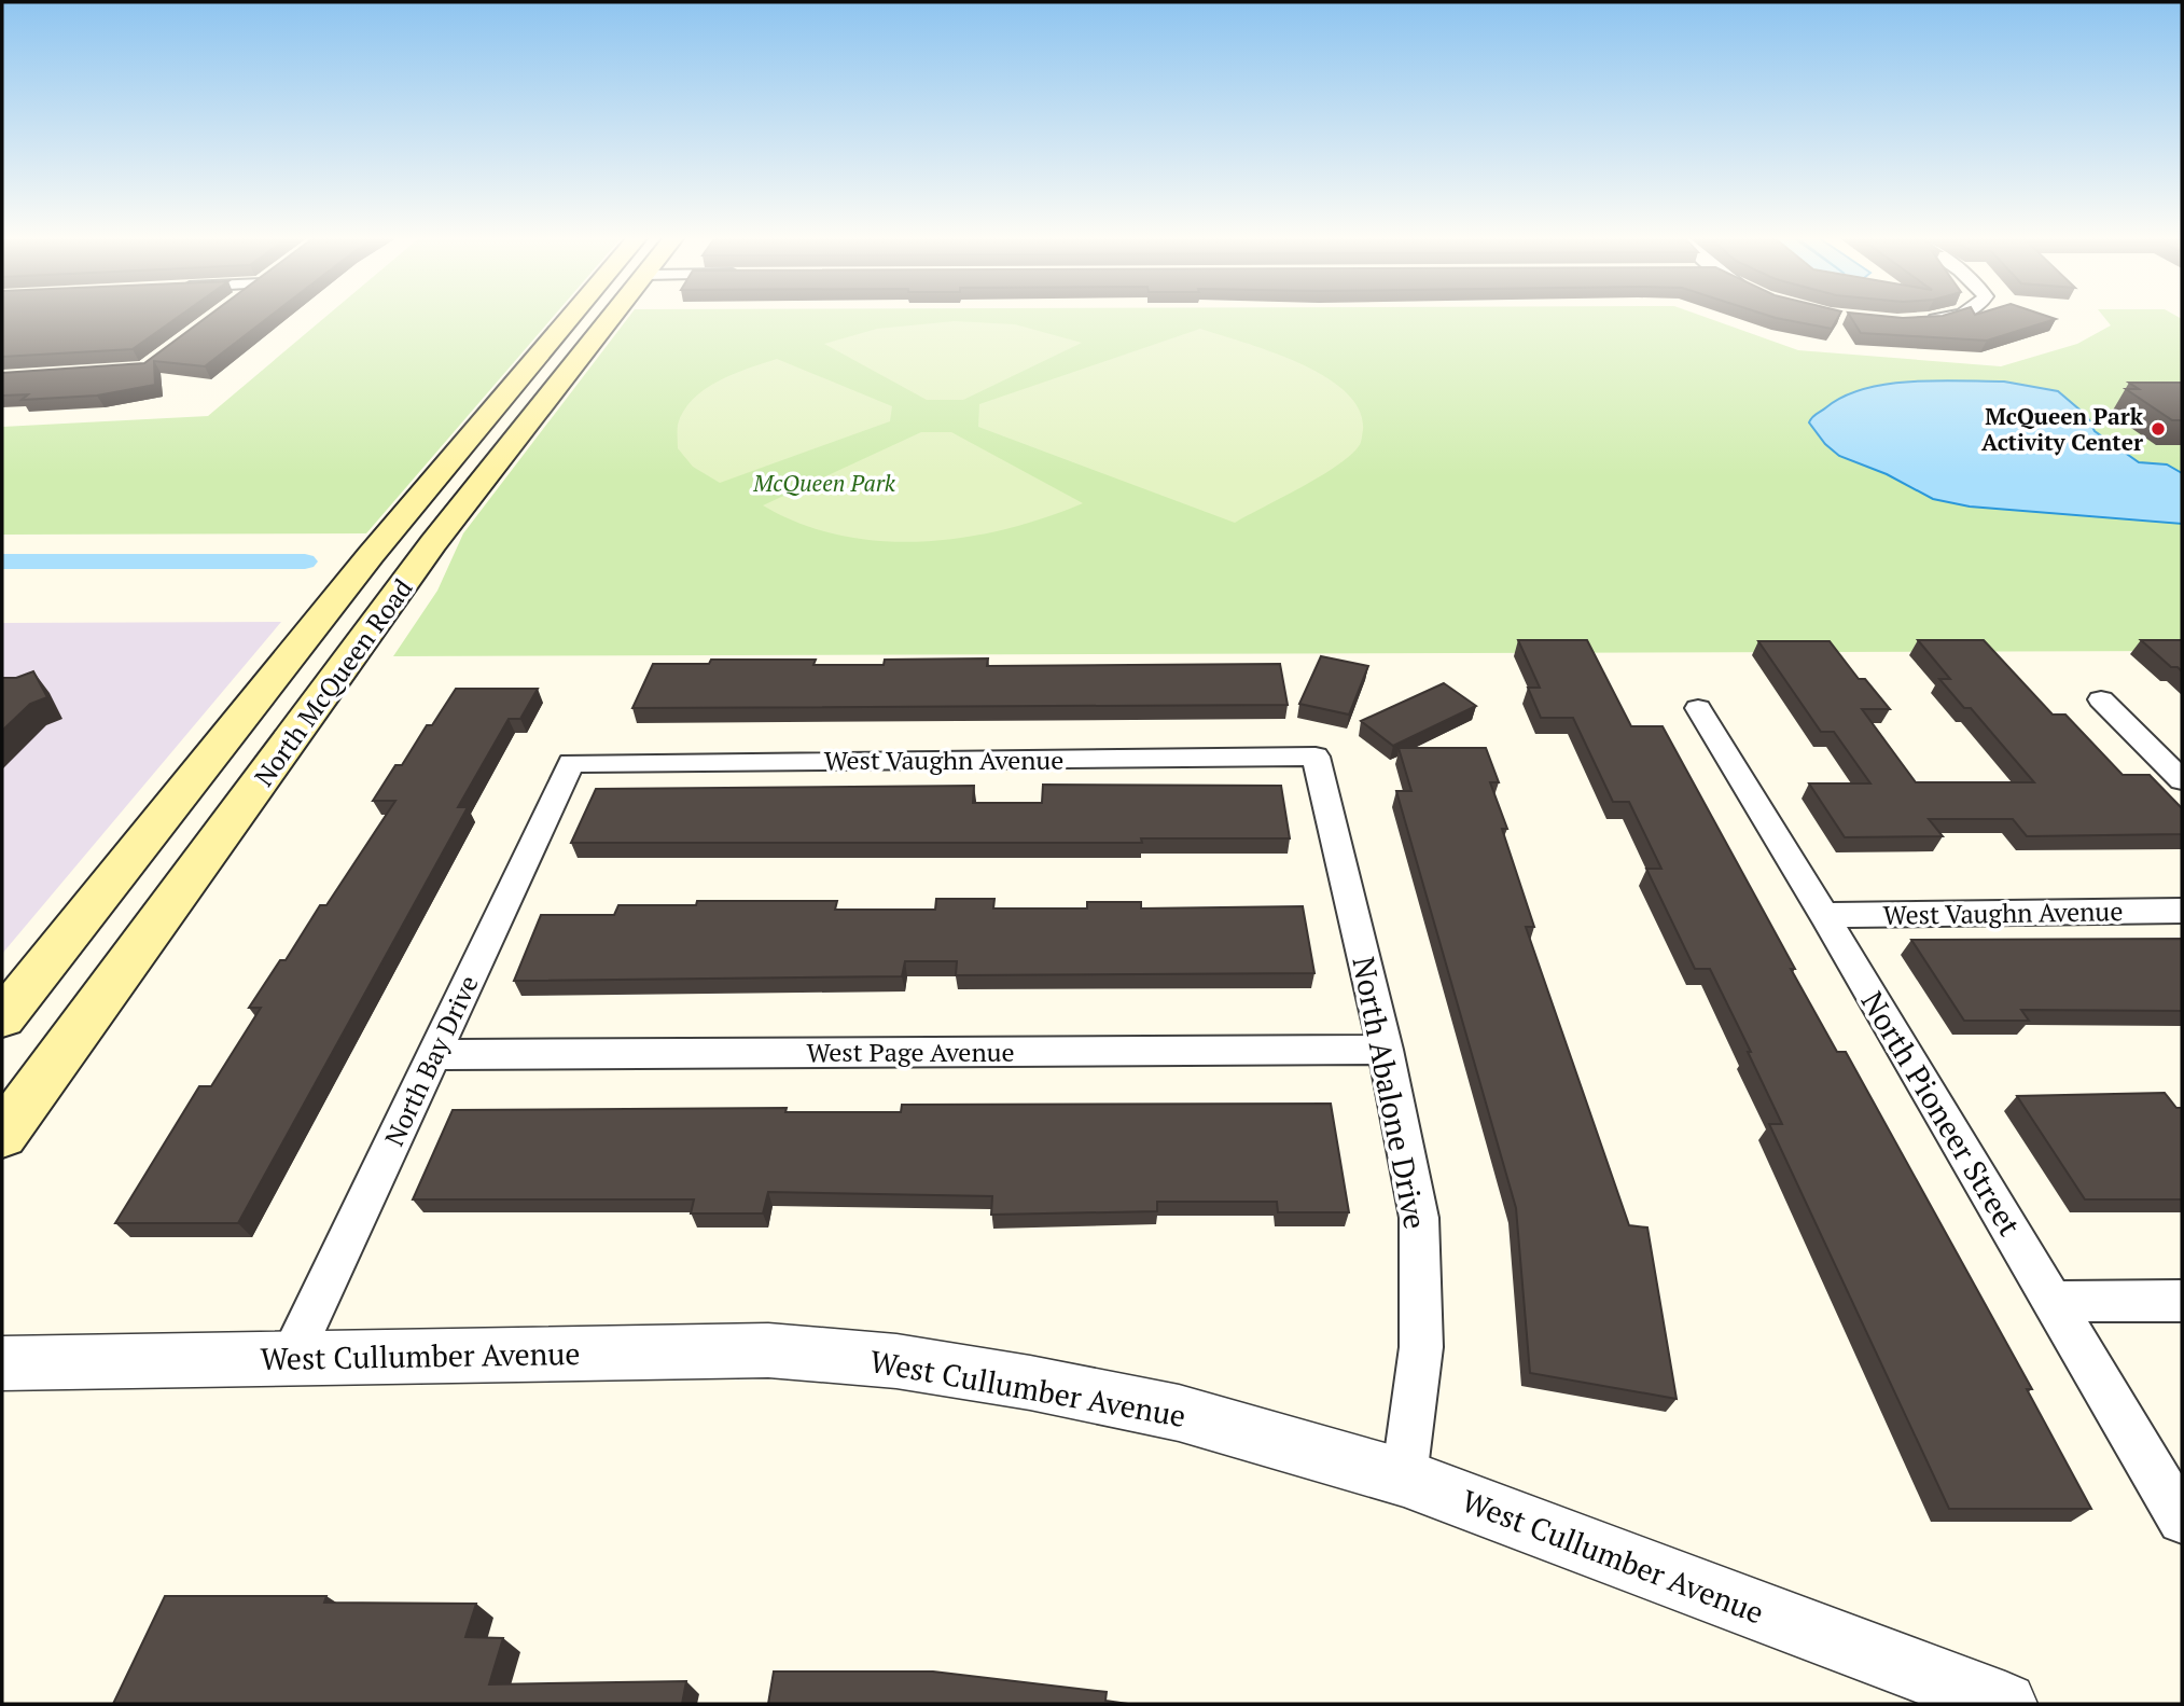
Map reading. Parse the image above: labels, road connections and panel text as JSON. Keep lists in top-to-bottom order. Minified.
{"streets":{"main road":["North McQueen Road"],"street":["West Vaughn Avenue","West Page Avenue","North Bay Drive","North Abalone Drive","North Pioneer Street","West Cullumber Avenue"]},"crossings":[["West Vaughn Avenue","North Bay Drive"],["West Vaughn Avenue","North Abalone Drive"],["West Vaughn Avenue","North Pioneer Street"],["West Page Avenue","North Bay Drive"],["West Page Avenue","North Abalone Drive"],["North Bay Drive","West Cullumber Avenue"],["North Abalone Drive","West Cullumber Avenue"]],"parks":["McQueen Park"],"places":["McQueen Park Activity Center"]}
